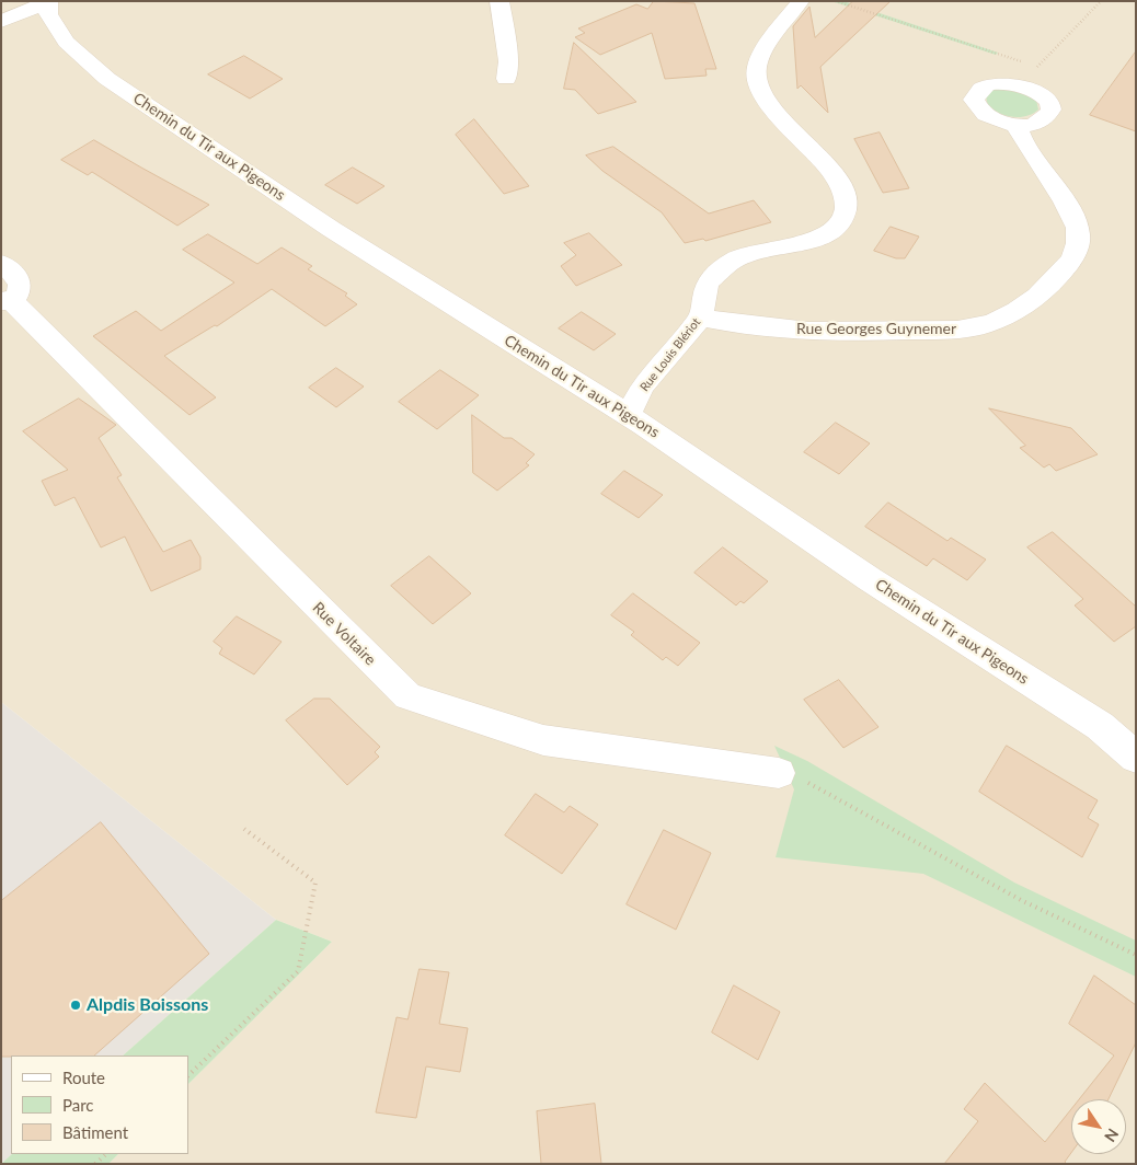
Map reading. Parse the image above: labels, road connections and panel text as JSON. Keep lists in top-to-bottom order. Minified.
{"streets":{"street":["Chemin du Tir aux Pigeons","Rue Georges Guynemer","Rue Louis Blériot","Rue Voltaire"]},"crossings":[["Chemin du Tir aux Pigeons","Rue Louis Blériot"],["Rue Georges Guynemer","Rue Louis Blériot"]],"places":["Alpdis Boissons"],"legend":["Route","Parc","Bâtiment"],"north":"bottom right"}
